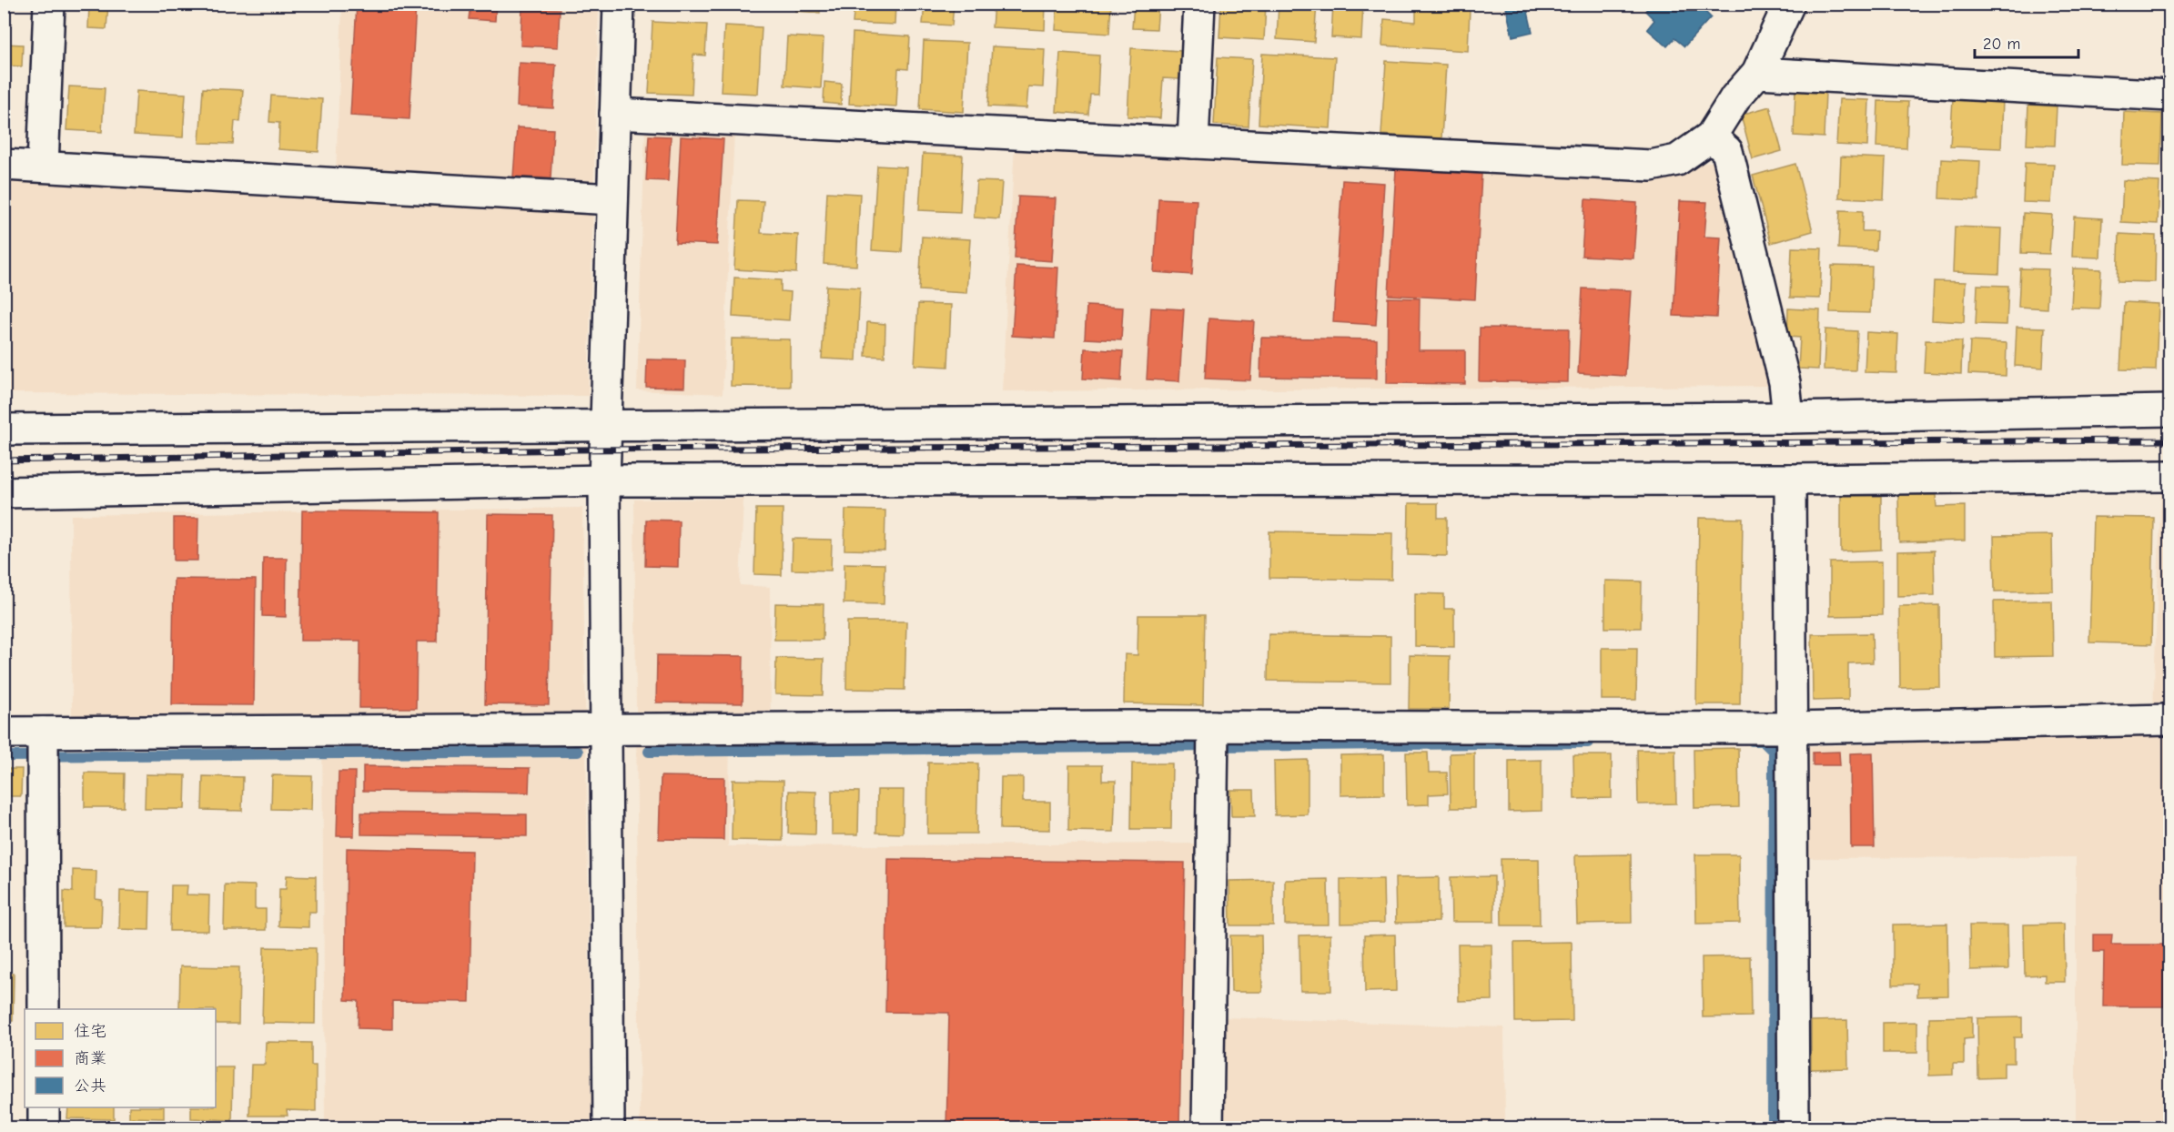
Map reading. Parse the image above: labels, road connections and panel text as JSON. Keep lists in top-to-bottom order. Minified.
{"legend":["住宅","商業","公共"],"scale_bar":"20 m"}
